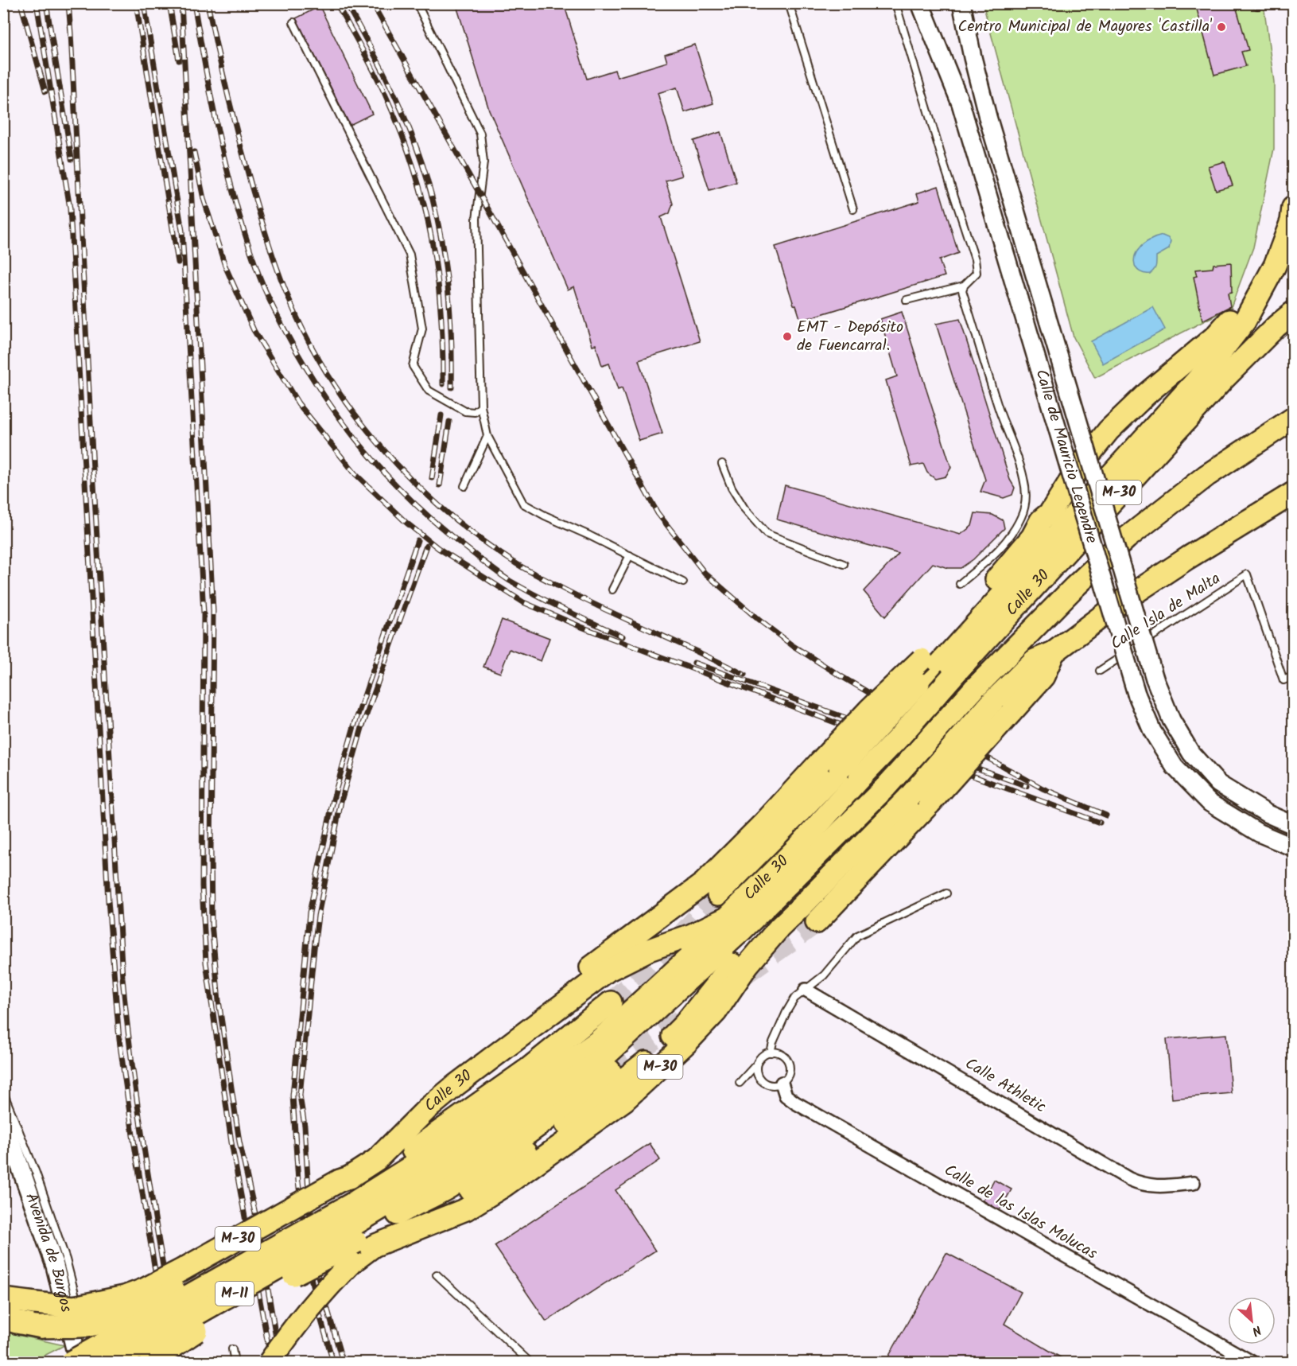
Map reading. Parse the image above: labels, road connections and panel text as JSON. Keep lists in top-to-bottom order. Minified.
{"streets":{"highway":["M-30","Calle 30","M-11"],"street":["Calle de Mauricio Legendre","Calle Athletic","Calle de las Islas Molucas","Avenida de Burgos"],"lane":["Calle Isla de Malta"]},"crossings":[["M-30","Calle 30"],["Calle 30","M-11"]],"places":["Centro Municipal de Mayores 'Castilla'","EMT - Depósito de Fuencarral."],"north":"bottom right"}
